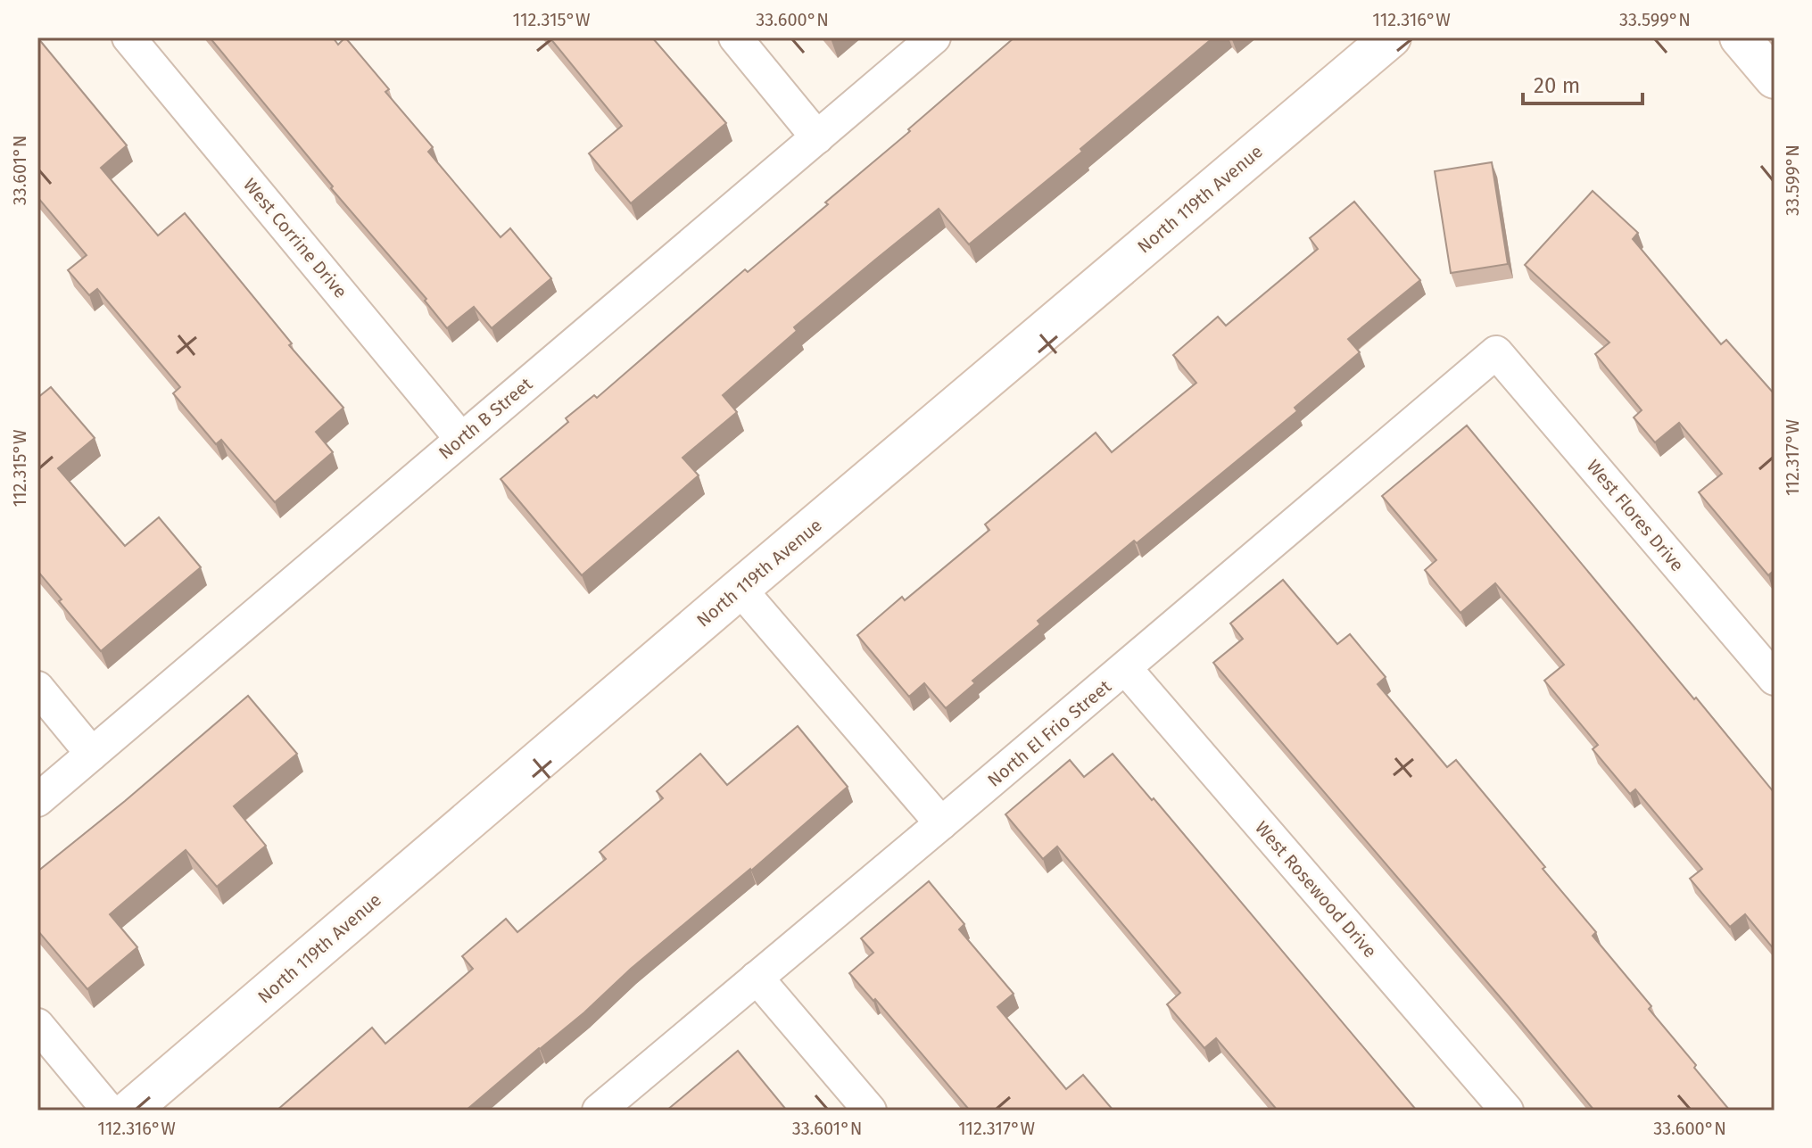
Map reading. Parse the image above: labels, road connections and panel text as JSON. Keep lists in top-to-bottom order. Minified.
{"streets":{"street":["North 119th Avenue","West Corrine Drive","North B Street","West Flores Drive","North El Frio Street","West Rosewood Drive"]},"crossings":[["West Corrine Drive","North B Street"],["West Flores Drive","North El Frio Street"],["North El Frio Street","West Rosewood Drive"]],"scale_bar":"20 m","coordinates":["112.315°W","33.600°N","112.316°W","33.599°N","33.601°N","112.317°W"]}
